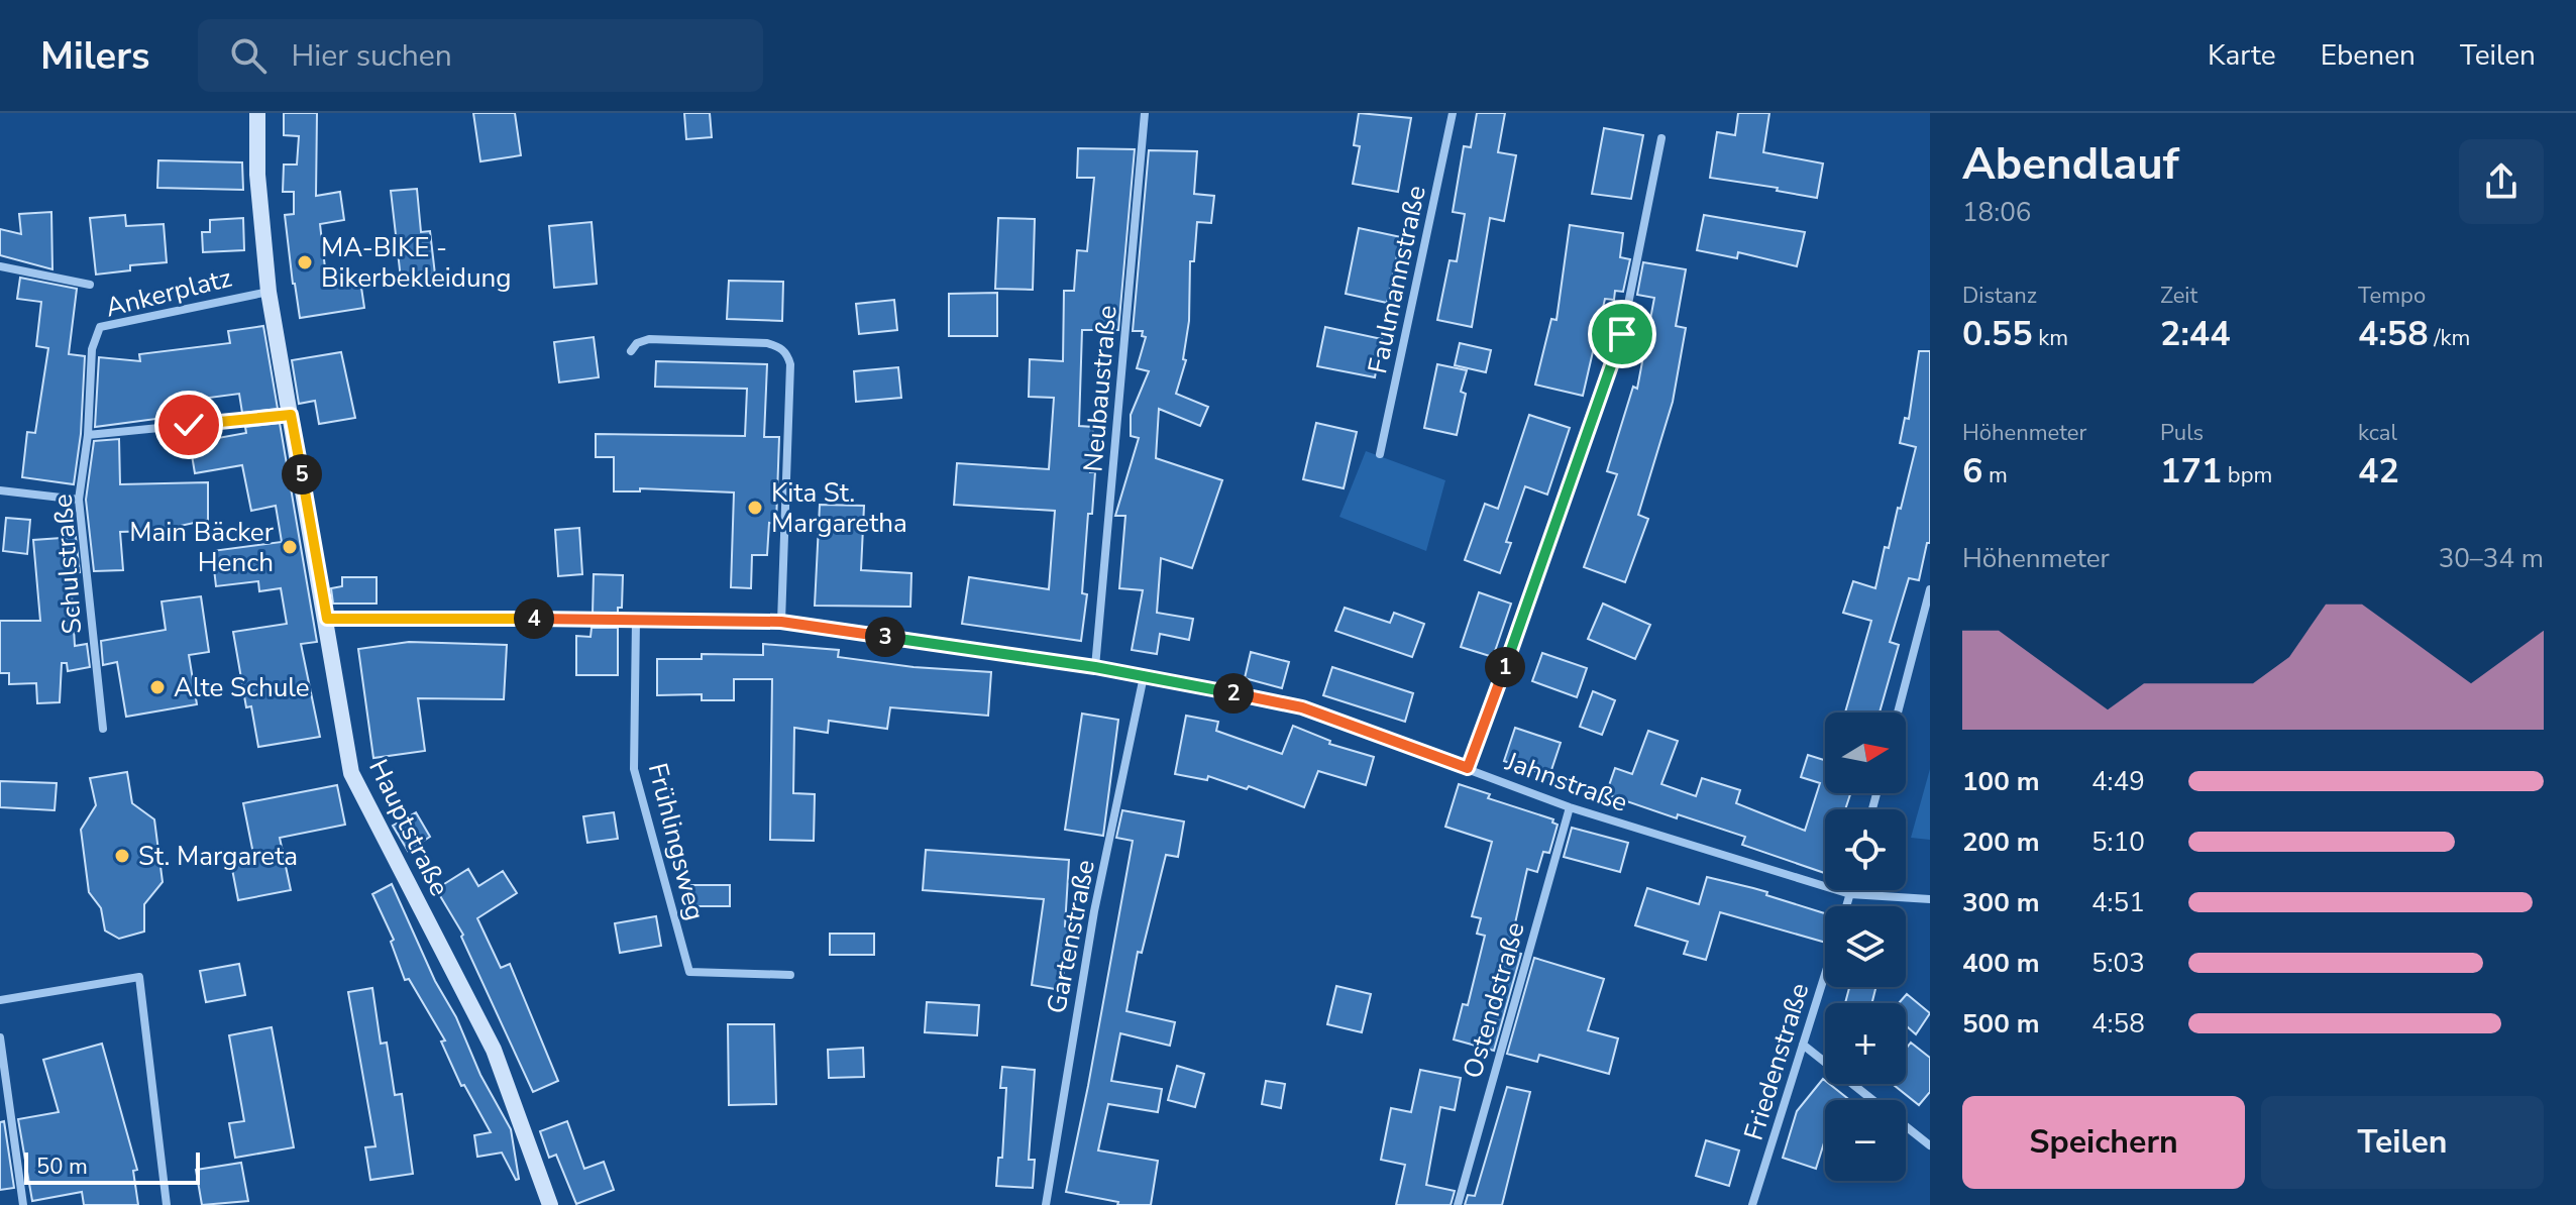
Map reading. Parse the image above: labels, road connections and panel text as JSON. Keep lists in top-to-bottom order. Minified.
{"streets":{"street":["Faulmannstraße","Ankerplatz","Neubaustraße","Schulstraße","Jahnstraße","Hauptstraße","Frühlingsweg","Gartenstraße","Ostendstraße","Friedenstraße"]},"crossings":[["Ankerplatz","Schulstraße"],["Ankerplatz","Hauptstraße"],["Neubaustraße","Jahnstraße"],["Jahnstraße","Hauptstraße"],["Jahnstraße","Frühlingsweg"],["Jahnstraße","Gartenstraße"],["Jahnstraße","Ostendstraße"]],"places":["MA-BIKE - Bikerbekleidung","Kita St. Margaretha","Main Bäcker Hench","Alte Schule","St. Margareta"],"scale_bar":"50 m","north":"right","page":{"header":"Milers","search":"Hier suchen","nav":["Karte","Ebenen","Teilen"],"heading":["Abendlauf","18:06"],"stats":[["Distanz","0.55 km"],["Zeit","2:44"],["Tempo","4:58 /km"],["Höhenmeter","6 m"],["Puls","171 bpm"],["kcal","42"]],"pins":["5","4","3","1","2"],"chart":["Höhenmeter","30–34 m"],"map_buttons":["+","−"],"list":[{"name":"100 m","note":"4:49"},{"name":"200 m","note":"5:10"},{"name":"300 m","note":"4:51"},{"name":"400 m","note":"5:03"},{"name":"500 m","note":"4:58"}],"buttons":["Speichern","Teilen"],"scale":"50 m"}}
